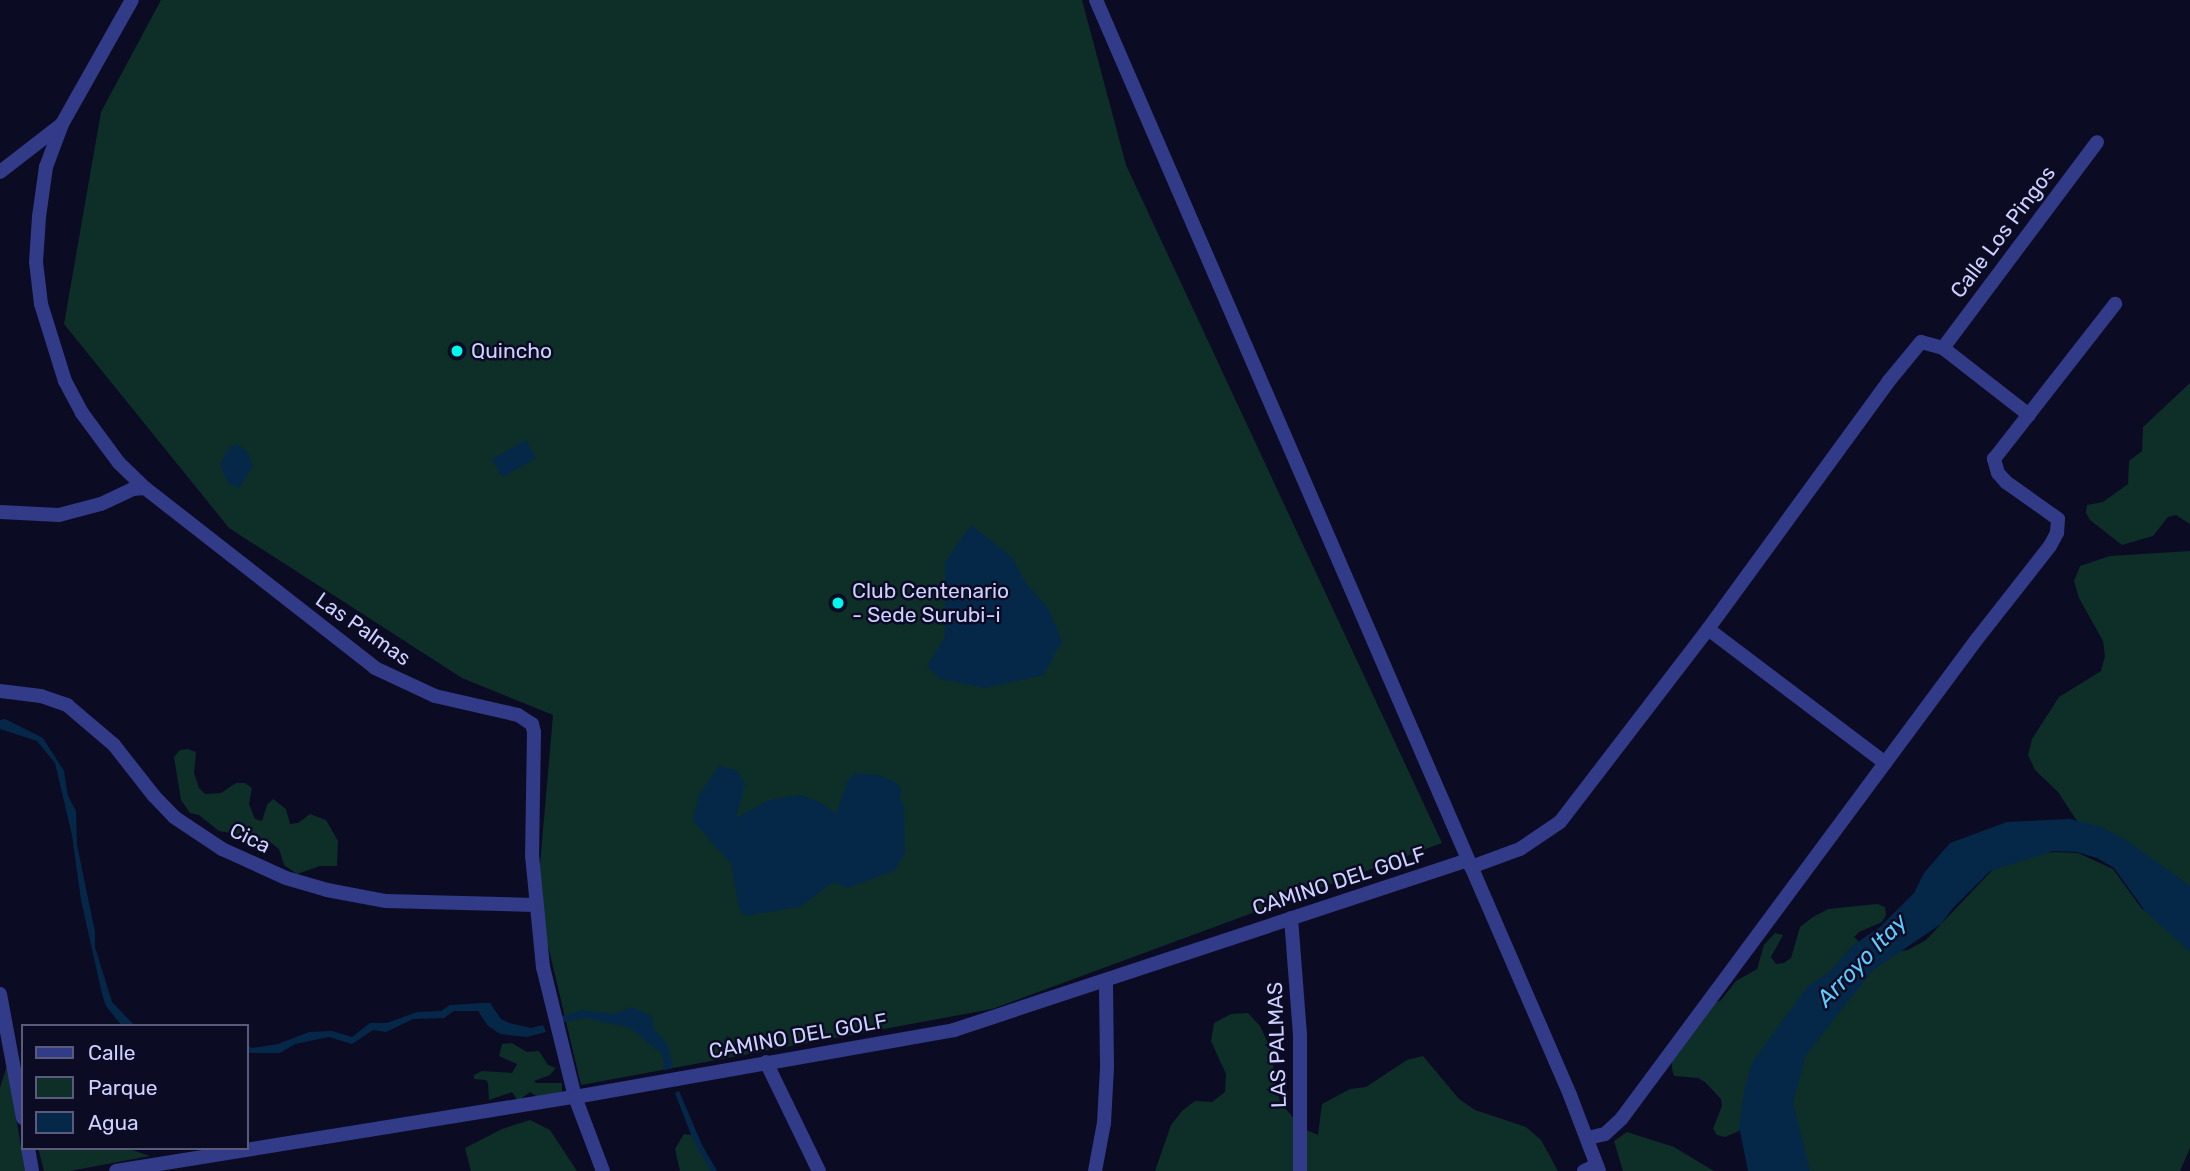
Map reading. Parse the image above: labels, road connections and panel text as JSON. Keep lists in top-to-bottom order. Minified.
{"streets":{"street":["Calle Los Pingos","Las Palmas","Cica","CAMINO DEL GOLF","LAS PALMAS"]},"crossings":[["Calle Los Pingos","CAMINO DEL GOLF"],["Las Palmas","Cica"],["Las Palmas","CAMINO DEL GOLF"],["CAMINO DEL GOLF","LAS PALMAS"]],"water":["Arroyo Itay"],"places":["Quincho","Club Centenario - Sede Surubi-i"],"legend":["Calle","Parque","Agua"]}
